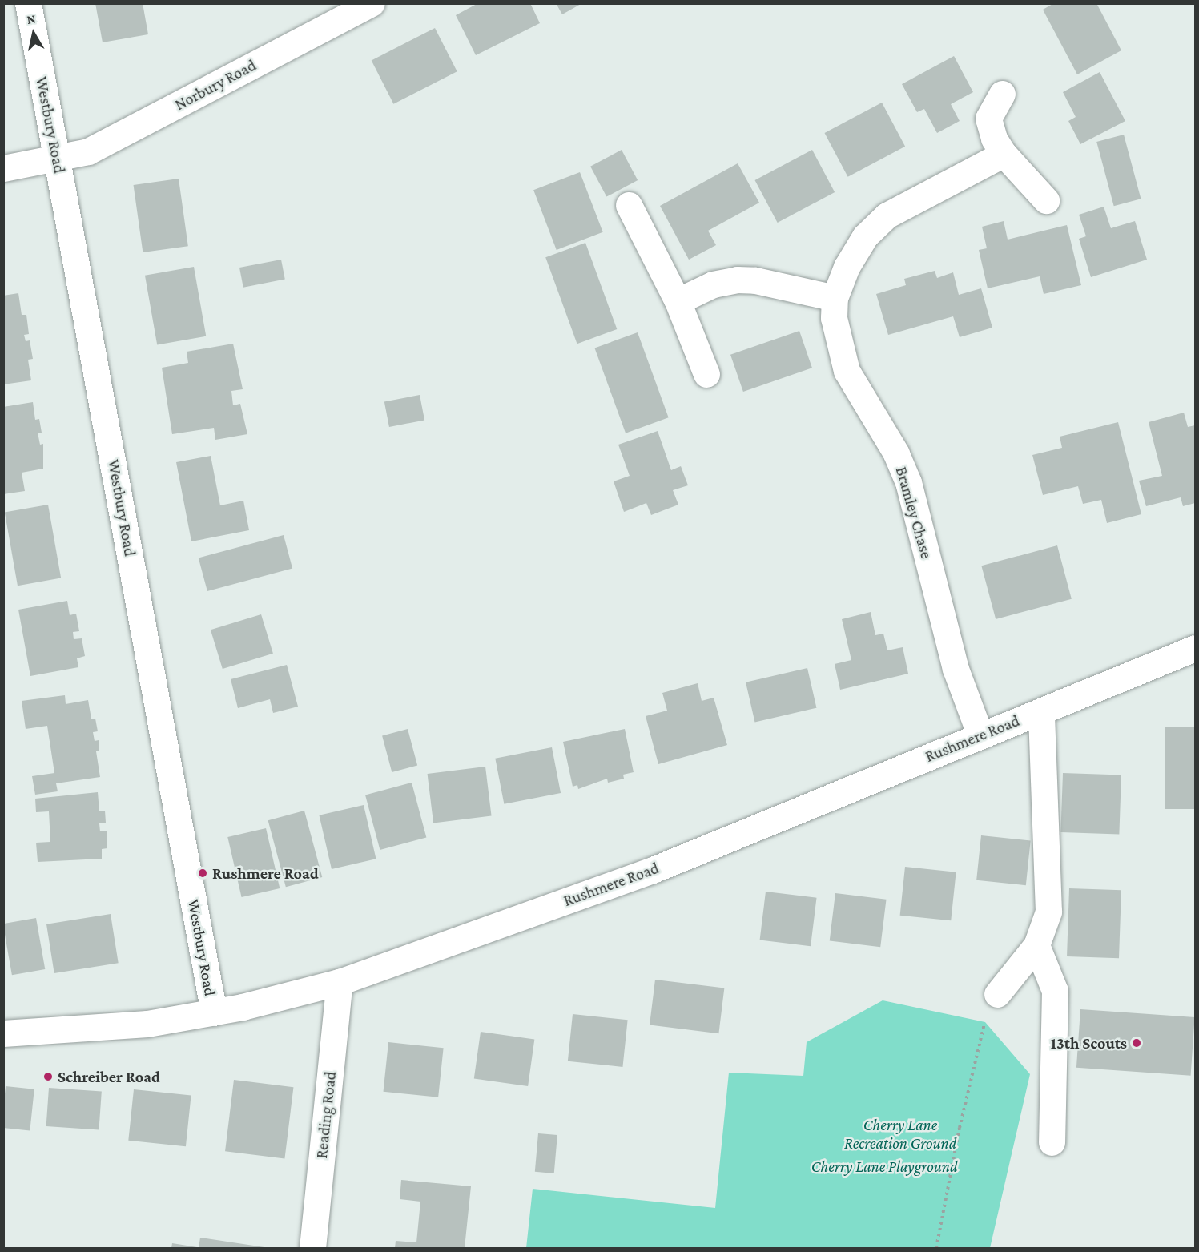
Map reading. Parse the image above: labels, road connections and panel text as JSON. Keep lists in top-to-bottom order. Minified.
{"streets":{"street":["Norbury Road","Westbury Road","Bramley Chase","Rushmere Road","Reading Road"]},"crossings":[["Norbury Road","Westbury Road"],["Westbury Road","Rushmere Road"],["Bramley Chase","Rushmere Road"],["Rushmere Road","Reading Road"]],"parks":["Cherry Lane Recreation Ground","Cherry Lane Playground"],"places":["Rushmere Road","13th Scouts","Schreiber Road"],"north":"top"}
